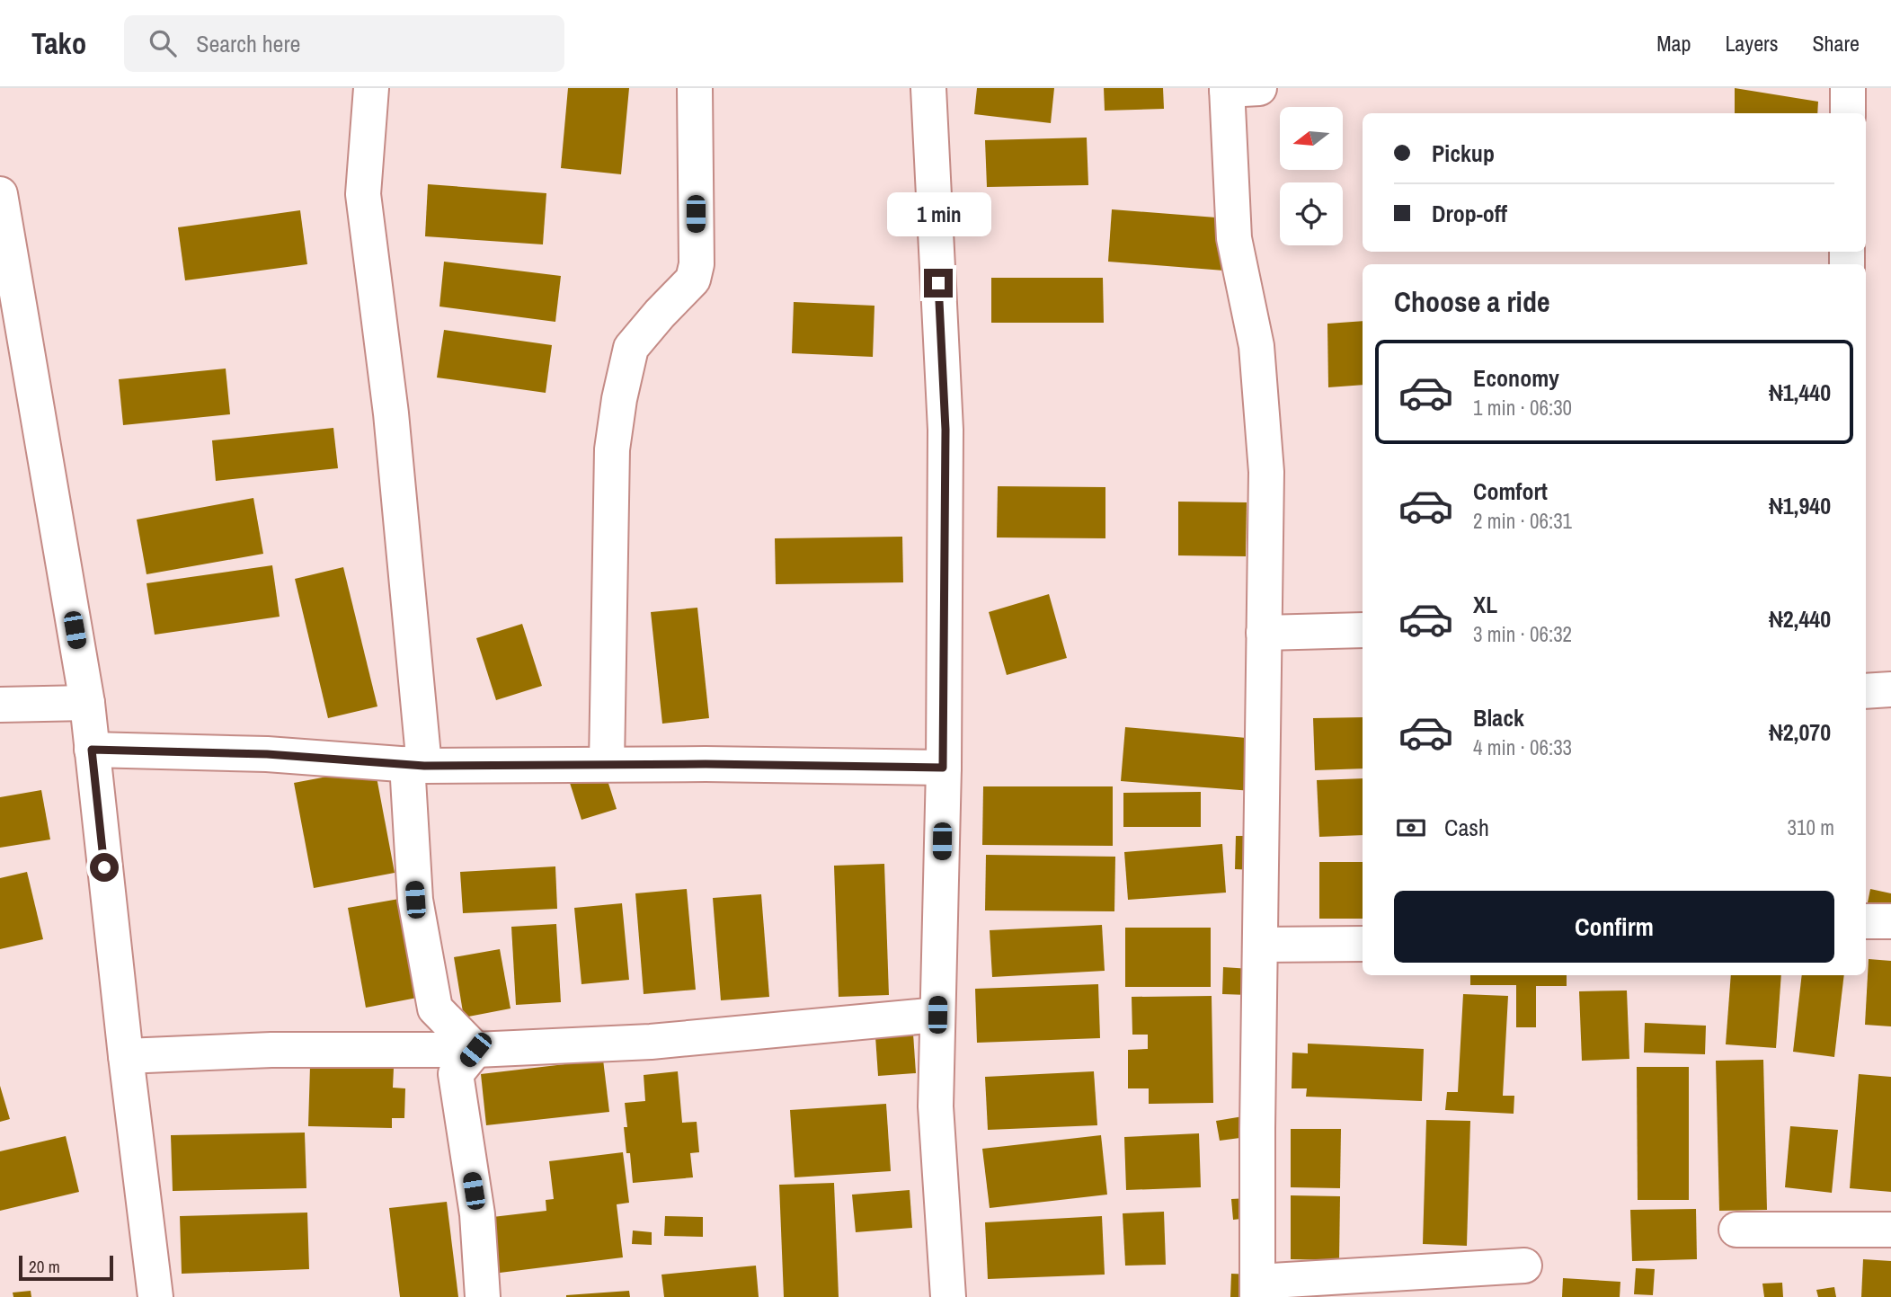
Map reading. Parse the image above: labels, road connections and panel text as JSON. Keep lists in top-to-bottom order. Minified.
{"scale_bar":"20 m","north":"left","page":{"header":"Tako","search":"Search here","nav":["Map","Layers","Share"],"banner":["Pickup","Drop-off"],"bubble":"1 min","heading":"Choose a ride","list":[{"name":"Economy","note":"1 min · 06:30","value":"₦1,440"},{"name":"Comfort","note":"2 min · 06:31","value":"₦1,940"},{"name":"XL","note":"3 min · 06:32","value":"₦2,440"},{"name":"Black","note":"4 min · 06:33","value":"₦2,070"}],"pay":["Cash","310 m"],"buttons":"Confirm","scale":"20 m"}}
